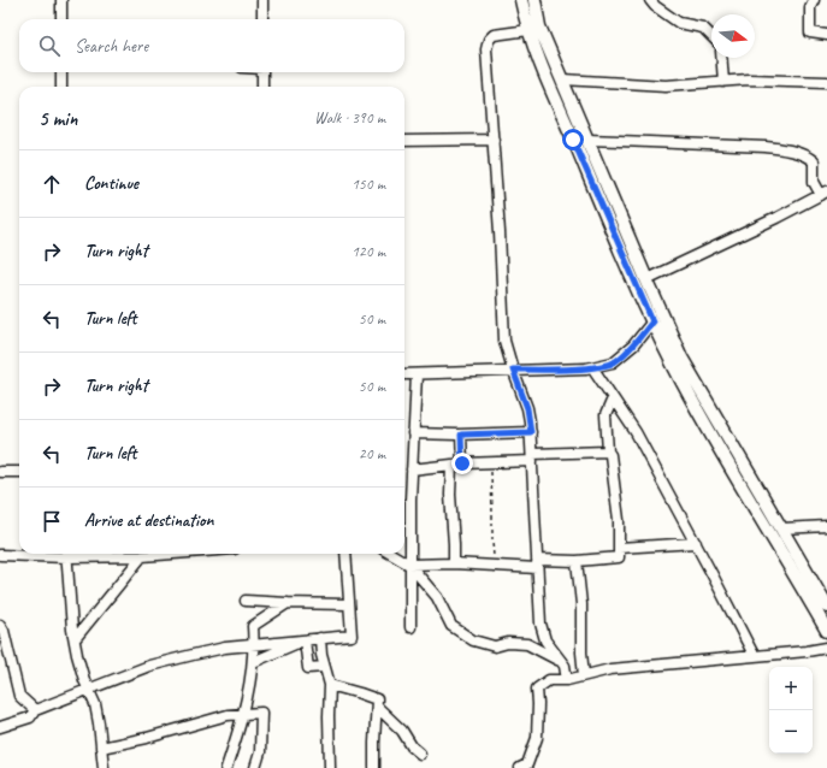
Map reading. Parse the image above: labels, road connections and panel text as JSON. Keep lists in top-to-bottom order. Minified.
{"north":"right","page":{"search":"Search here","heading":["5 min","Walk · 390 m"],"list":[["Continue","150 m"],["Turn right","120 m"],["Turn left","50 m"],["Turn right","50 m"],["Turn left","20 m"],"Arrive at destination"],"map_buttons":["+","−"]}}
